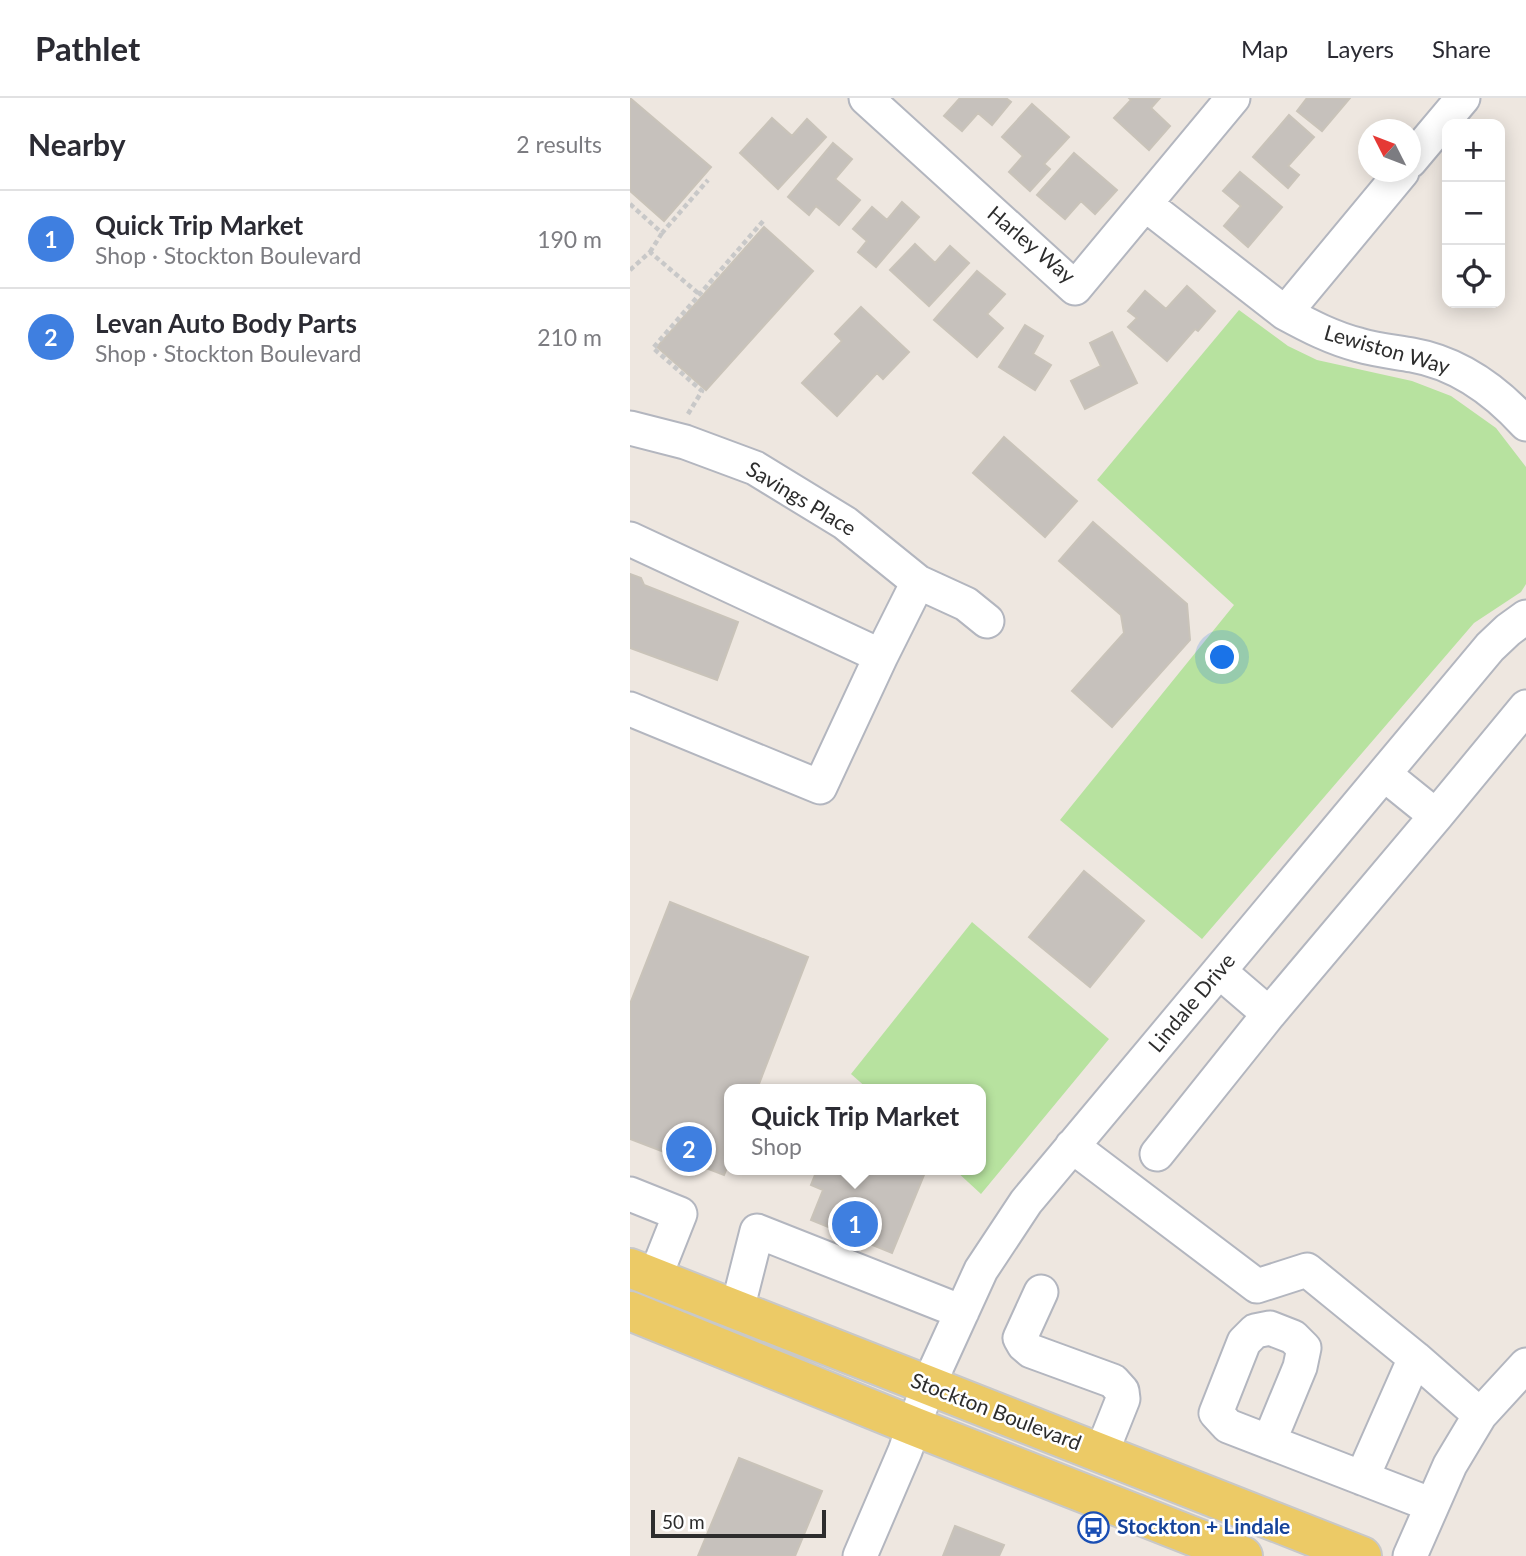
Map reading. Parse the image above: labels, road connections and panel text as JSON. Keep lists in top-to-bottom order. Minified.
{"streets":{"main road":["Stockton Boulevard"],"street":["Harley Way","Lewiston Way","Savings Place","Lindale Drive"]},"crossings":[["Harley Way","Lewiston Way"],["Lindale Drive","Stockton Boulevard"]],"places":{"bus stop":["Stockton + Lindale"]},"scale_bar":"50 m","north":"top left","page":{"header":"Pathlet","nav":["Map","Layers","Share"],"heading":["Nearby","2 results"],"map_buttons":["+","−"],"list":[{"mark":"1","name":"Quick Trip Market","note":"Shop · Stockton Boulevard","value":"190 m"},{"mark":"2","name":"Levan Auto Body Parts","note":"Shop · Stockton Boulevard","value":"210 m"}],"popup":["Quick Trip Market","Shop"],"pins":["2","1"],"scale":"50 m"}}
